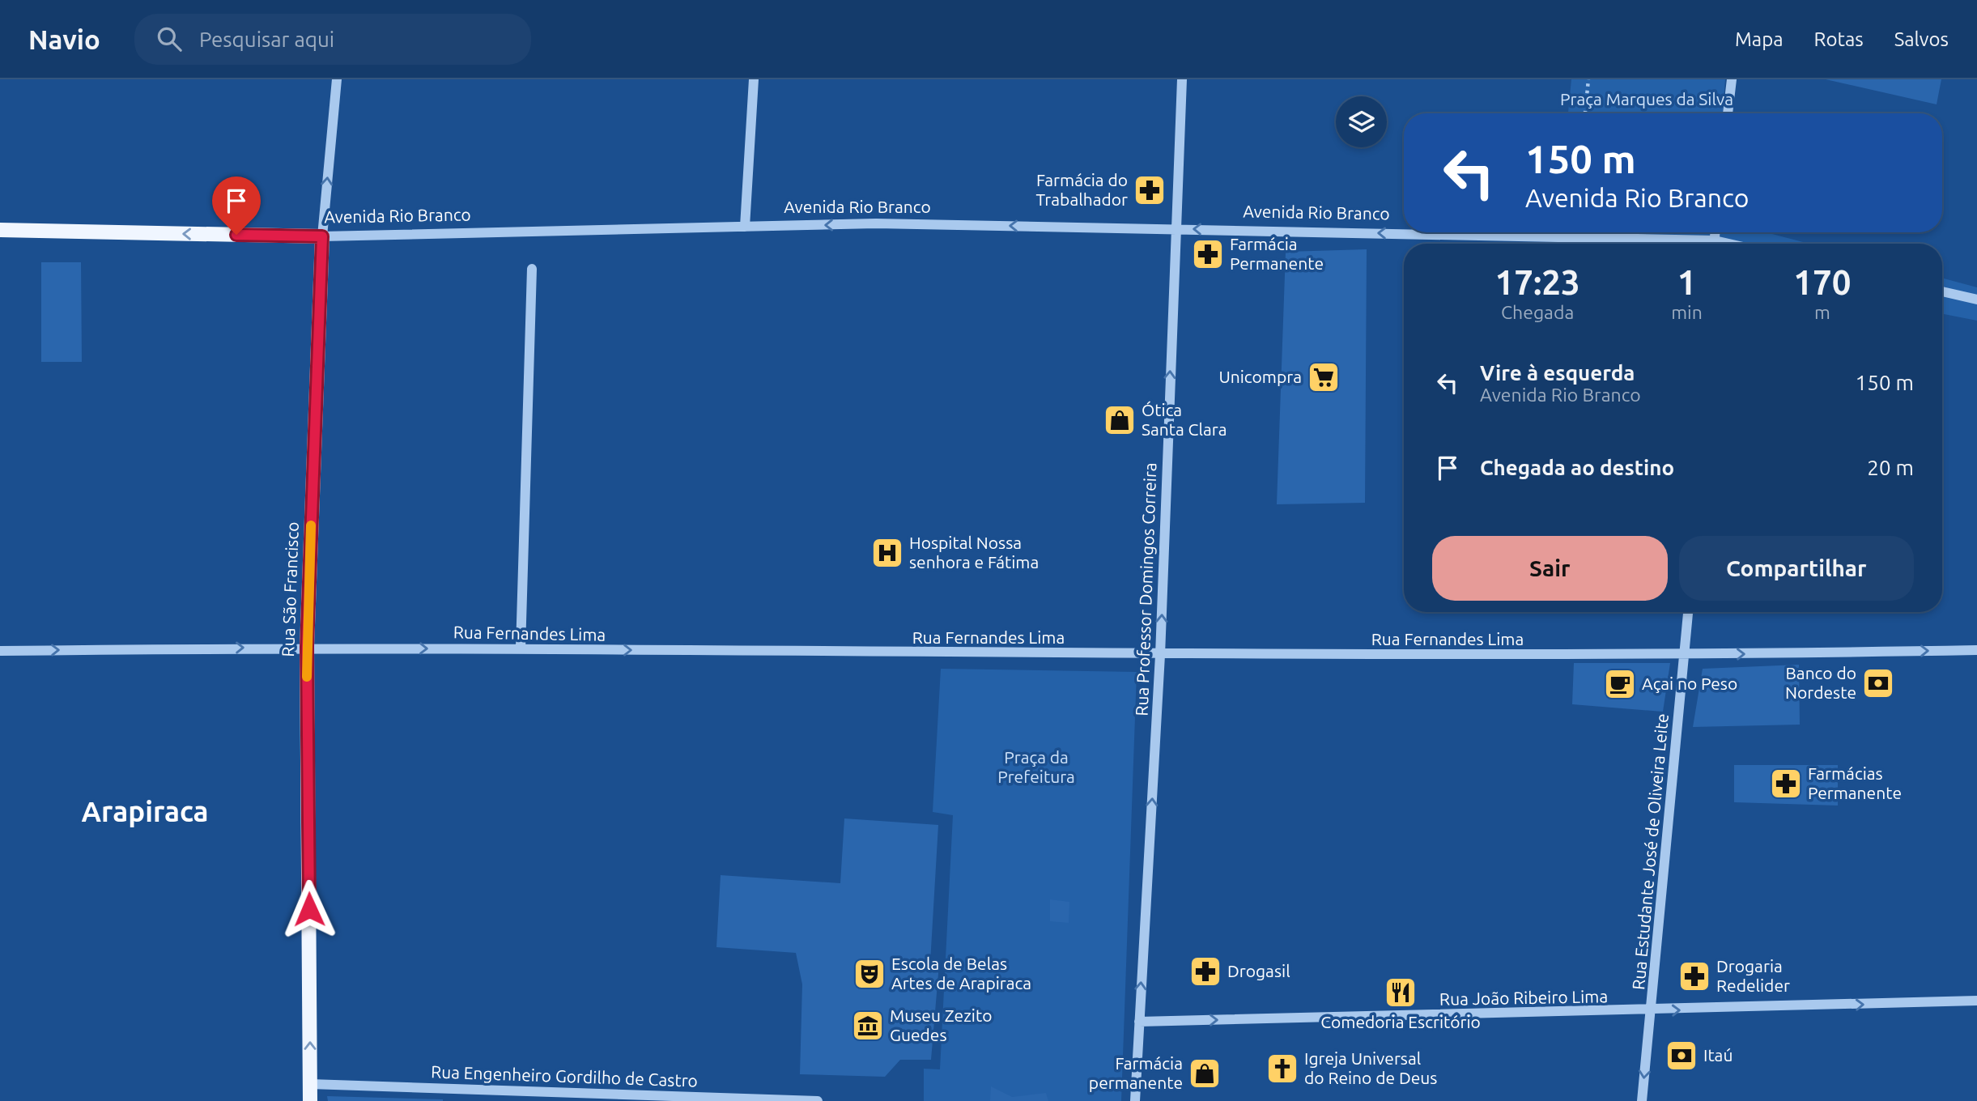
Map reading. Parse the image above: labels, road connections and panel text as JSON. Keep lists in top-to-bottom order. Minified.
{"streets":{"main road":["Avenida Rio Branco","Rua São Francisco"],"street":["Rua Professor Domingos Correira","Rua Fernandes Lima","Rua Estudante José de Oliveira Leite","Rua João Ribeiro Lima","Rua Engenheiro Gordilho de Castro"]},"crossings":[["Avenida Rio Branco","Rua São Francisco"],["Avenida Rio Branco","Rua Professor Domingos Correira"],["Rua São Francisco","Rua Fernandes Lima"],["Rua São Francisco","Rua Engenheiro Gordilho de Castro"],["Rua Professor Domingos Correira","Rua Fernandes Lima"],["Rua Professor Domingos Correira","Rua João Ribeiro Lima"],["Rua Fernandes Lima","Rua Estudante José de Oliveira Leite"],["Rua Estudante José de Oliveira Leite","Rua João Ribeiro Lima"]],"one_way":["Avenida Rio Branco","Rua São Francisco","Rua Professor Domingos Correira","Rua Fernandes Lima","Rua João Ribeiro Lima"],"districts":["Arapiraca"],"parks":["Praça Marques da Silva","Praça da Prefeitura"],"places":{"pharmacy":["Farmácia do Trabalhador","Farmácia Permanente","Farmácias Permanente","Drogasil","Drogaria Redelider"],"supermarket":["Unicompra"],"shop":["Ótica Santa Clara","Farmácia permanente"],"hospital":["Hospital Nossa senhora e Fátima"],"bank":["Banco do Nordeste","Itaú"],"cafe":["Açai no Peso"],"theatre":["Escola de Belas Artes de Arapiraca"],"restaurant":["Comedoria Escritório"],"museum":["Museu Zezito Guedes"],"church":["Igreja Universal do Reino de Deus"]},"page":{"header":"Navio","search":"Pesquisar aqui","nav":["Mapa","Rotas","Salvos"],"turn":["150 m","Avenida Rio Branco"],"eta":["17:23","Chegada","1","min","170","m"],"list":[{"name":"Vire à esquerda","note":"Avenida Rio Branco","value":"150 m"},{"name":"Chegada ao destino","value":"20 m"}],"buttons":["Sair","Compartilhar"]}}
